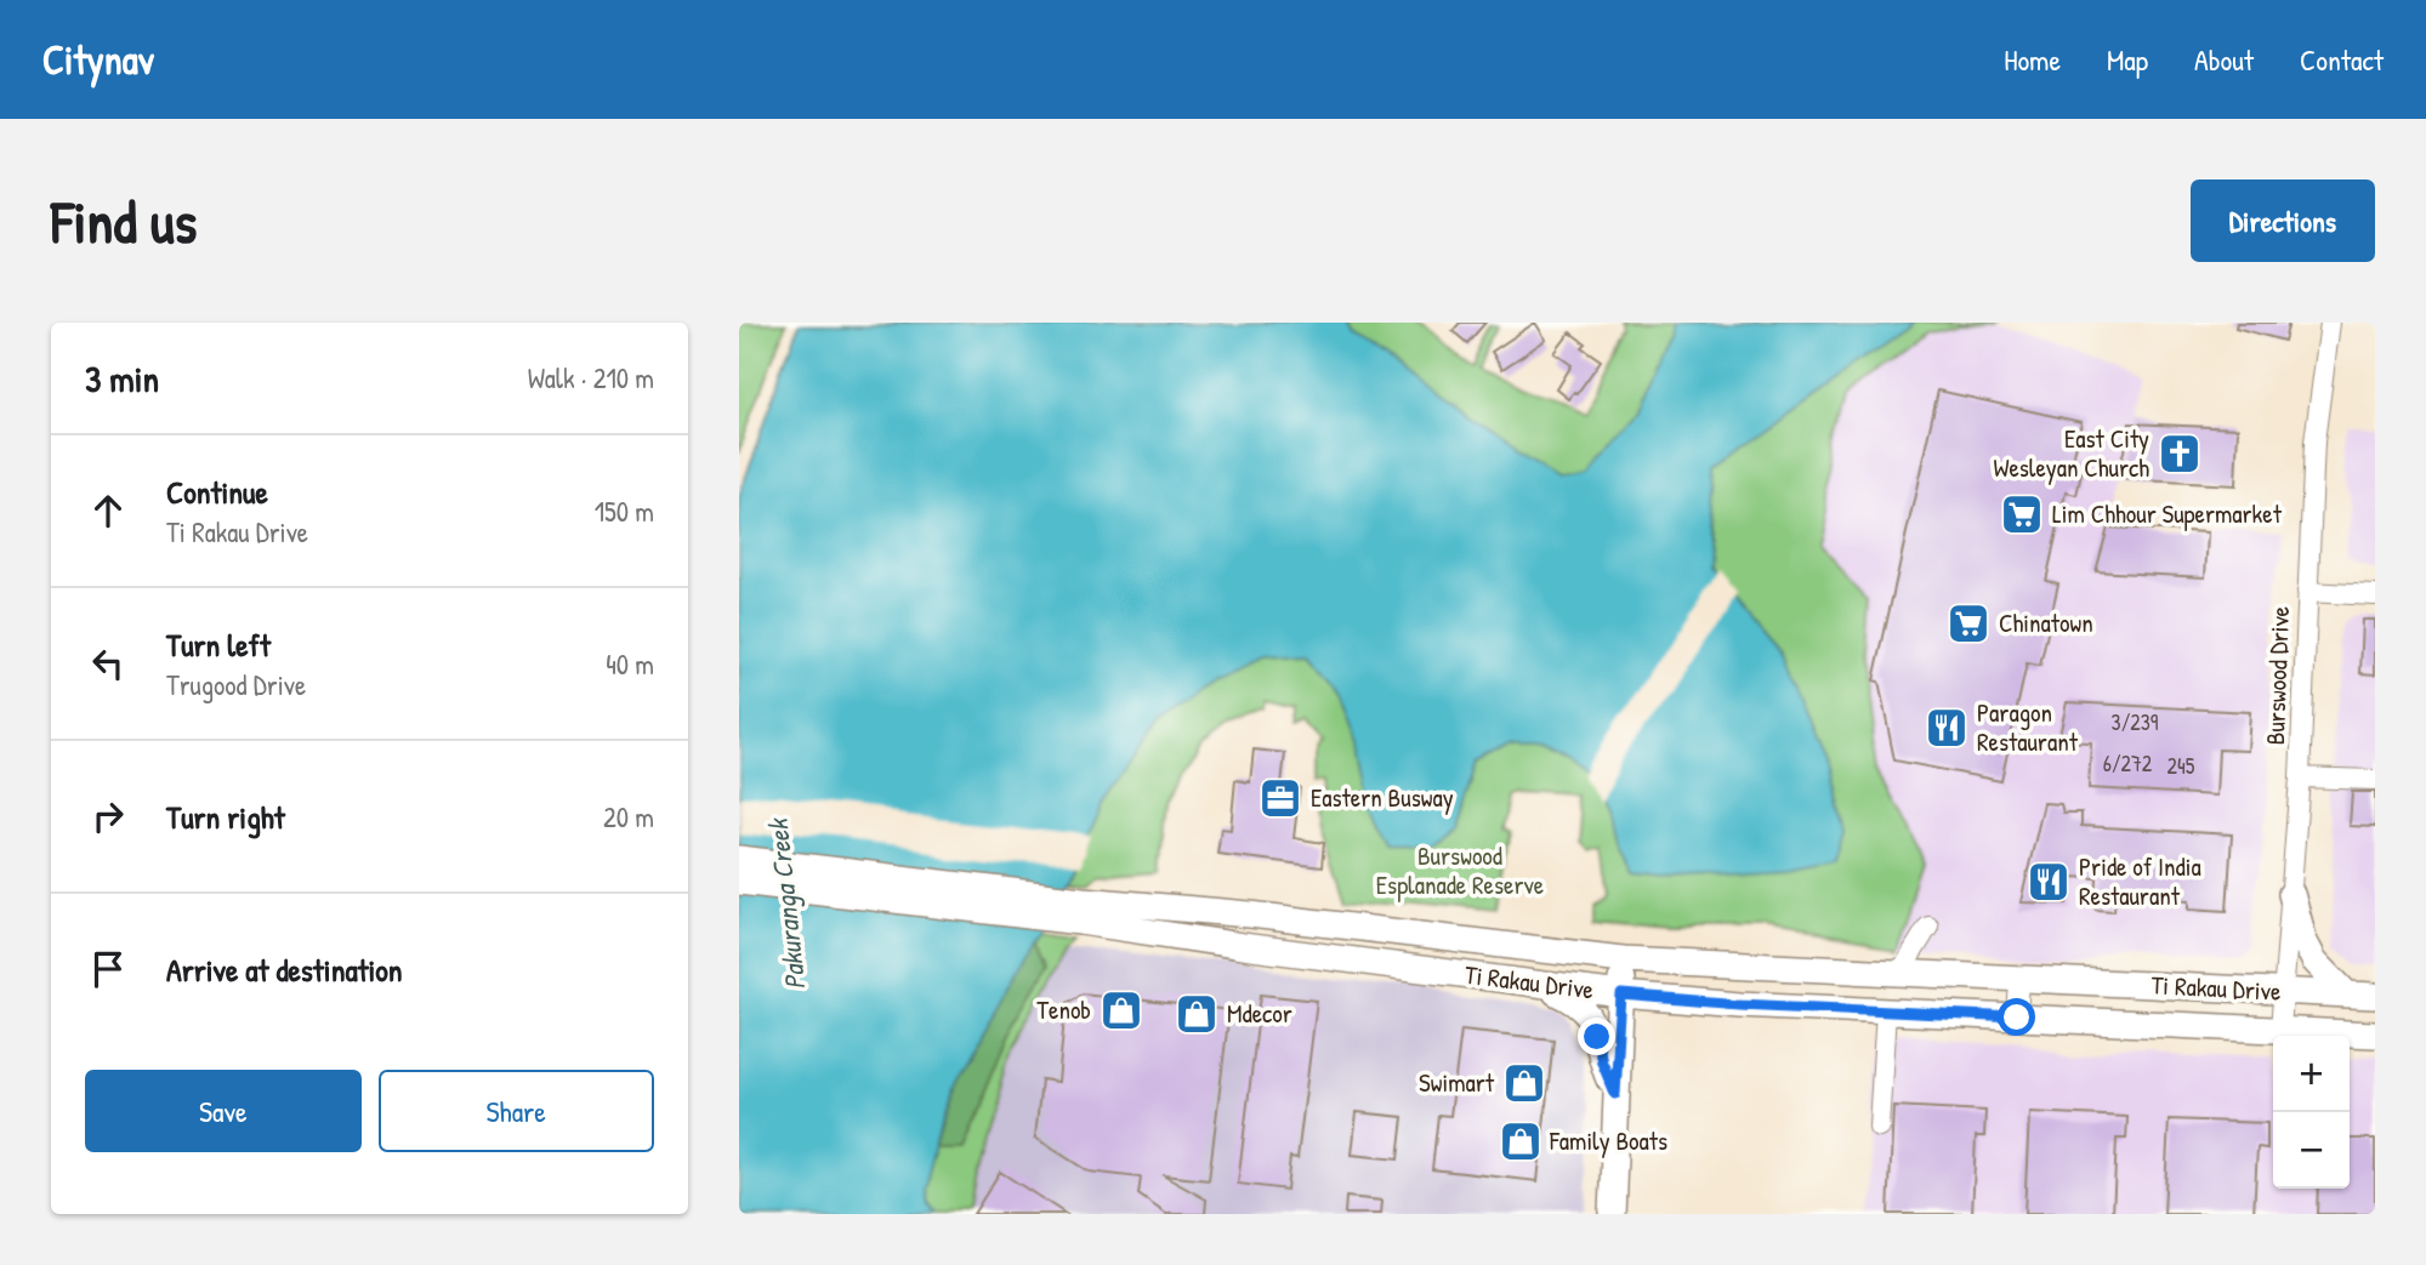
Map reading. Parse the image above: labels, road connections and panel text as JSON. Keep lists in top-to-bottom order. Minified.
{"streets":{"main road":["Ti Rakau Drive"],"street":["Burswood Drive"]},"crossings":[["Burswood Drive","Ti Rakau Drive"]],"water":["Pakuranga Creek"],"parks":["Burswood Esplanade Reserve"],"places":{"church":["East City Wesleyan Church"],"supermarket":["Lim Chhour Supermarket","Chinatown"],"restaurant":["Paragon Restaurant","Pride of India Restaurant"],"office":["Eastern Busway"],"shop":["Tenob","Mdecor","Swimart","Family Boats"]},"house_numbers":["3/239","6/272","245"],"page":{"header":"Citynav","nav":["Home","Map","About","Contact"],"buttons":["Directions",["Save","Share"]],"title":"Find us","heading":["3 min","Walk · 210 m"],"list":[["Continue","Ti Rakau Drive","150 m"],["Turn left","Trugood Drive","40 m"],["Turn right","20 m"],"Arrive at destination"],"map_buttons":["+","−"]}}
